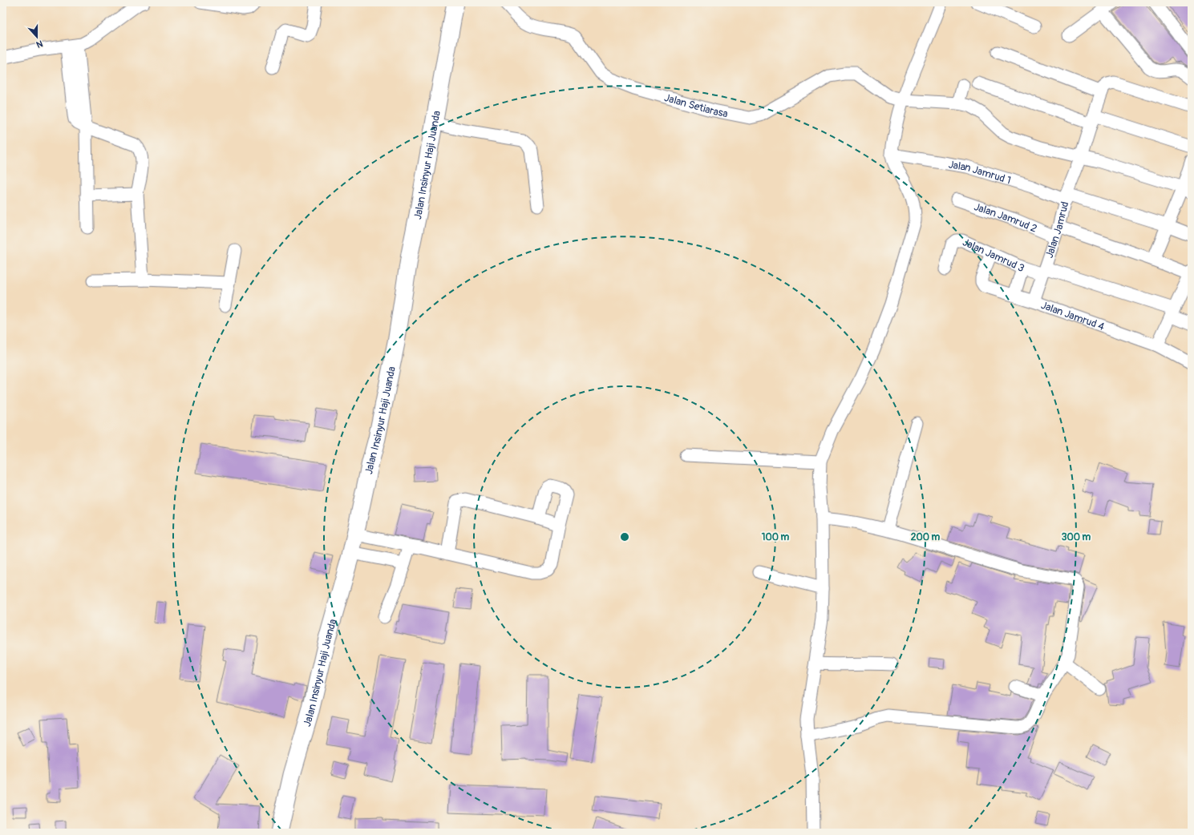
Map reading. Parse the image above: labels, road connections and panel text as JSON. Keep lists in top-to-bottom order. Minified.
{"streets":{"main road":["Jalan Insinyur Haji Juanda"],"street":["Jalan Setiarasa","Jalan Jamrud 1","Jalan Jamrud 2","Jalan Jamrud","Jalan Jamrud 3","Jalan Jamrud 4"]},"crossings":[["Jalan Setiarasa","Jalan Jamrud"],["Jalan Jamrud 1","Jalan Jamrud"],["Jalan Jamrud 2","Jalan Jamrud"],["Jalan Jamrud","Jalan Jamrud 3"],["Jalan Jamrud","Jalan Jamrud 4"],["Jalan Jamrud 3","Jalan Jamrud 4"]],"north":"bottom","rings":["100 m","200 m","300 m"]}
